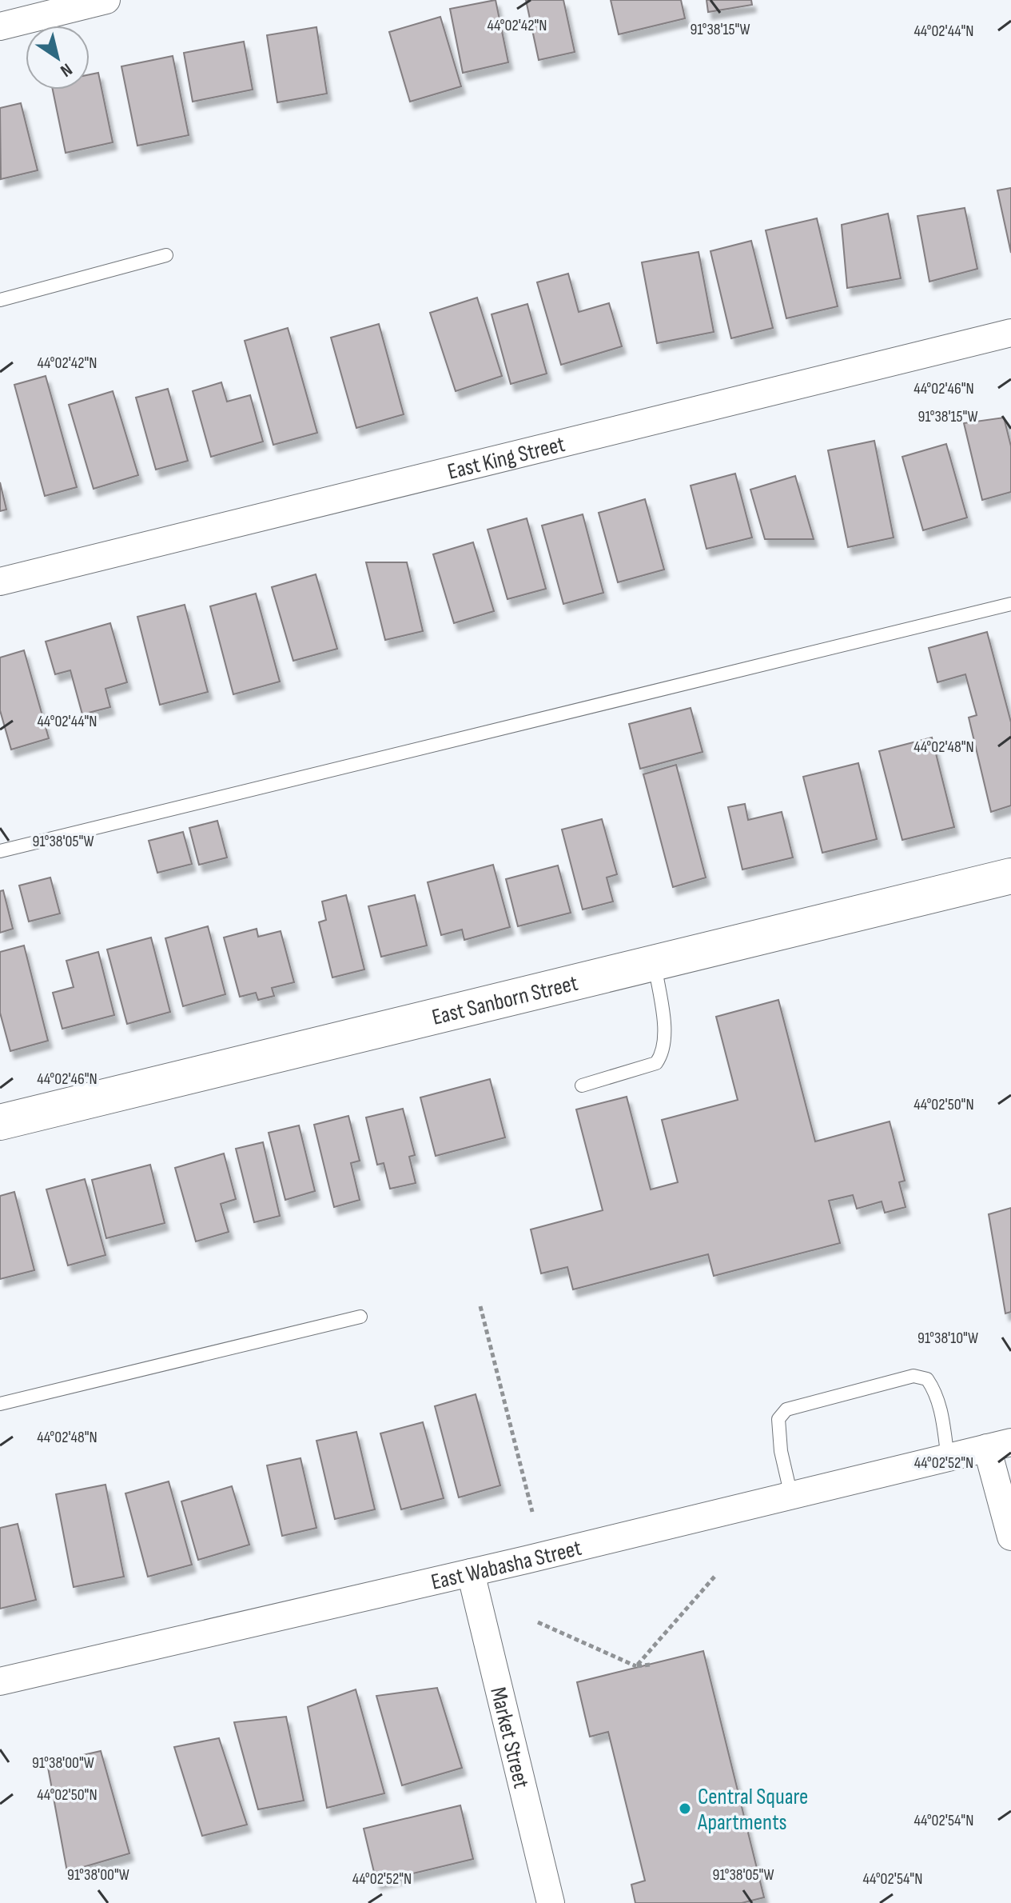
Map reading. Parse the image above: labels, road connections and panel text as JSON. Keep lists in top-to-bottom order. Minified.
{"streets":{"street":["East King Street","East Sanborn Street","East Wabasha Street","Market Street"]},"crossings":[["East Wabasha Street","Market Street"]],"places":["Central Square Apartments"],"north":"bottom right","coordinates":["44°02'42\"N","91°38'15\"W","44°02'44\"N","44°02'46\"N","44°02'48\"N","91°38'05\"W","44°02'50\"N","91°38'10\"W","44°02'52\"N","91°38'00\"W","44°02'54\"N"]}
